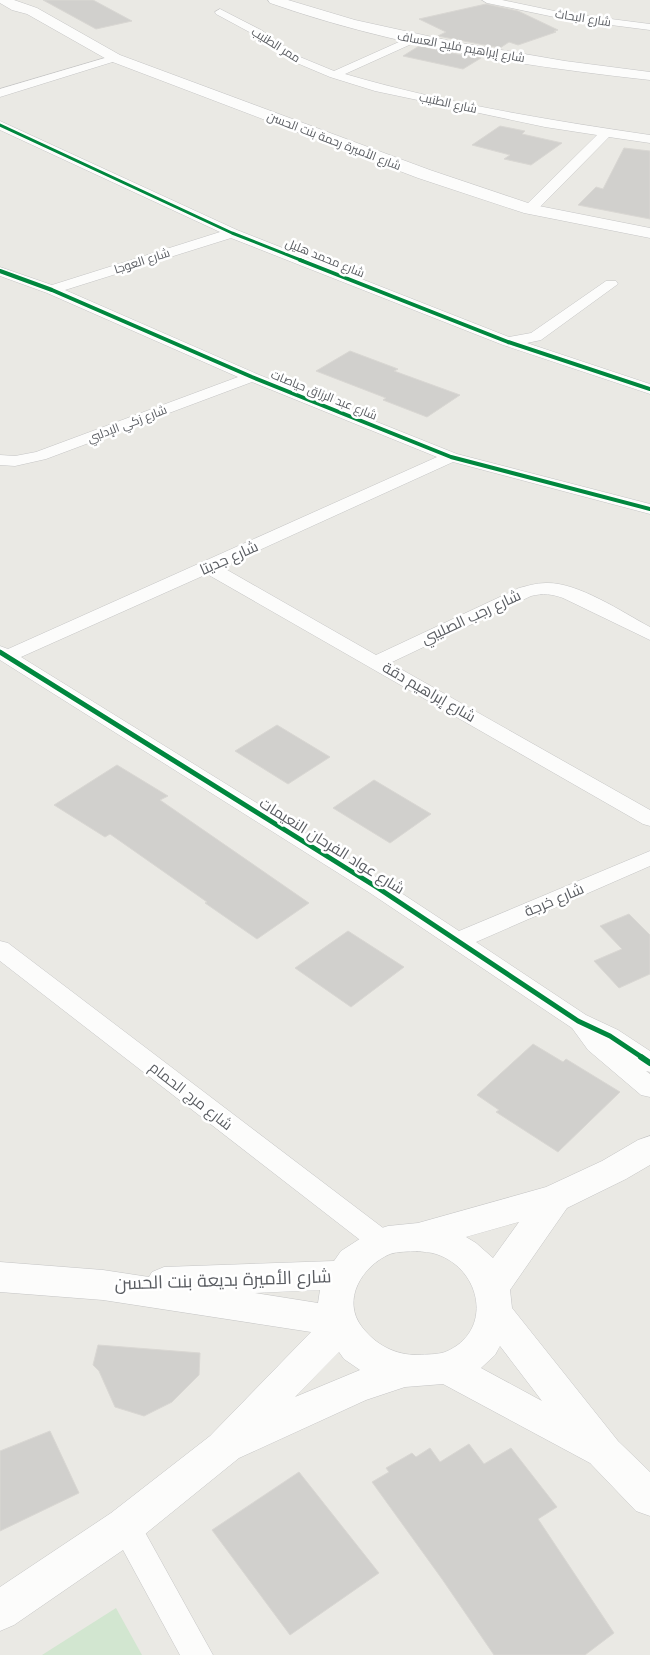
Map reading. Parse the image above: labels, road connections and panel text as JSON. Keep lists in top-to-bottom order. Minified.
{"streets":{"street":["شارع البحاث","ممر الطنيب","شارع إبراهيم فليح العساف","شارع الطنيب","شارع الأميرة رحمة بنت الحسن","شارع محمد هليل","شارع العوجا","شارع عبد الرزاق حياصات","شارع زكي الإدلبي","شارع جديتا","شارع رجب الصليبي","شارع إبراهيم دقة","شارع عواد الفرحان النعيمات","شارع خرجة","شارع مرج الحمام","شارع الأميرة بديعة بنت الحسن"]},"crossings":[["ممر الطنيب","شارع الطنيب"],["شارع محمد هليل","شارع العوجا"],["شارع العوجا","شارع عبد الرزاق حياصات"],["شارع عبد الرزاق حياصات","شارع زكي الإدلبي"],["شارع عبد الرزاق حياصات","شارع جديتا"],["شارع جديتا","شارع إبراهيم دقة"],["شارع جديتا","شارع عواد الفرحان النعيمات"],["شارع رجب الصليبي","شارع إبراهيم دقة"],["شارع عواد الفرحان النعيمات","شارع خرجة"],["شارع مرج الحمام","شارع الأميرة بديعة بنت الحسن"]]}
